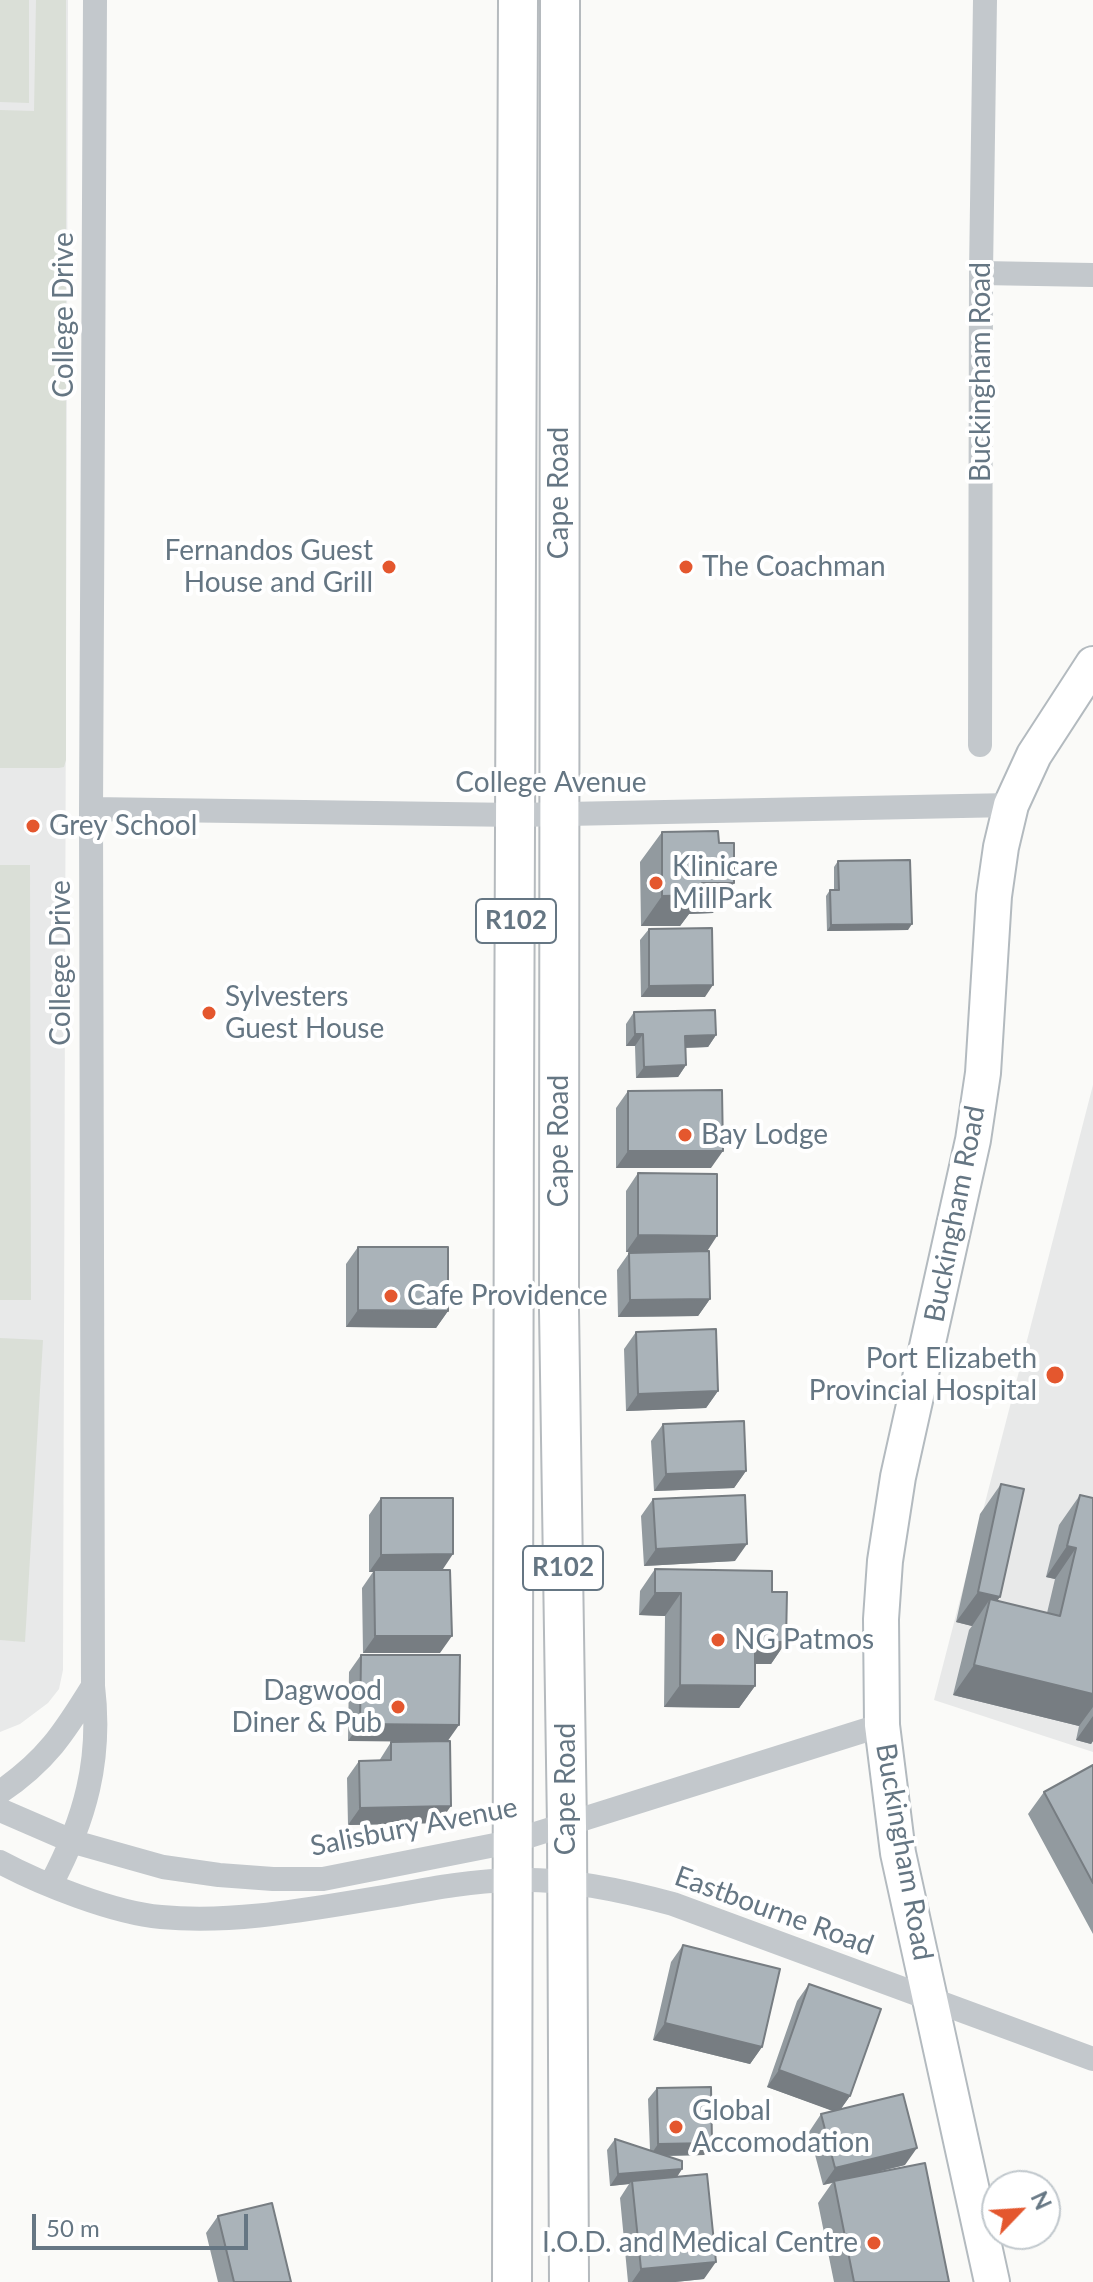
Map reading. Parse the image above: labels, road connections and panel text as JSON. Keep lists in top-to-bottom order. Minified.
{"streets":{"main road":["Cape Road","R102"],"street":["College Drive","Buckingham Road","College Avenue","Salisbury Avenue","Eastbourne Road"]},"crossings":[["College Drive","College Avenue"],["College Drive","Salisbury Avenue"],["Buckingham Road","College Avenue"],["Buckingham Road","Salisbury Avenue"],["Buckingham Road","Eastbourne Road"],["Cape Road","College Avenue"],["Cape Road","Salisbury Avenue"],["Cape Road","Eastbourne Road"]],"places":["Fernandos Guest House and Grill","The Coachman","Grey School","Klinicare MillPark","Sylvesters Guest House","Bay Lodge","Cafe Providence","Port Elizabeth Provincial Hospital","NG Patmos","Dagwood Diner & Pub","Global Accomodation","I.O.D. and Medical Centre"],"scale_bar":"50 m","north":"top right"}
